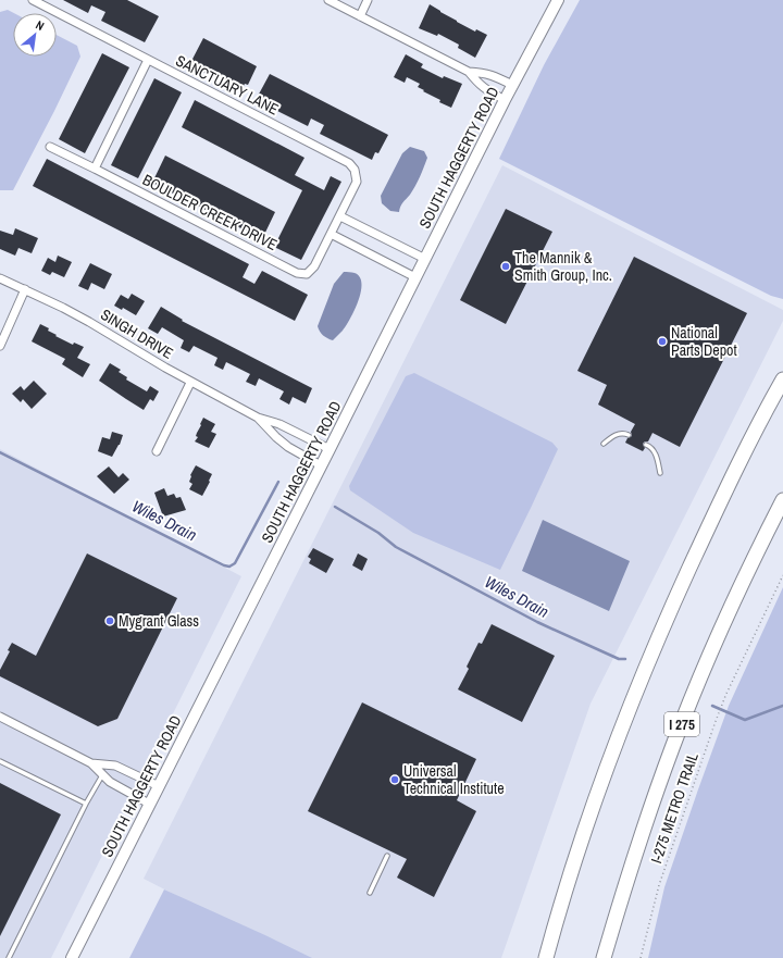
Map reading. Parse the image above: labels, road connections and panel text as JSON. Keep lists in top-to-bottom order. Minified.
{"streets":{"highway":["I 275"],"main road":["SOUTH HAGGERTY ROAD"],"street":["SANCTUARY LANE","BOULDER CREEK DRIVE","SINGH DRIVE"],"path":["I-275 METRO TRAIL"]},"crossings":[["SANCTUARY LANE","BOULDER CREEK DRIVE"],["SOUTH HAGGERTY ROAD","SINGH DRIVE"]],"water":["Wiles Drain"],"places":["The Mannik & Smith Group, Inc.","National Parts Depot","Mygrant Glass","Universal Technical Institute"],"north":"top right"}
